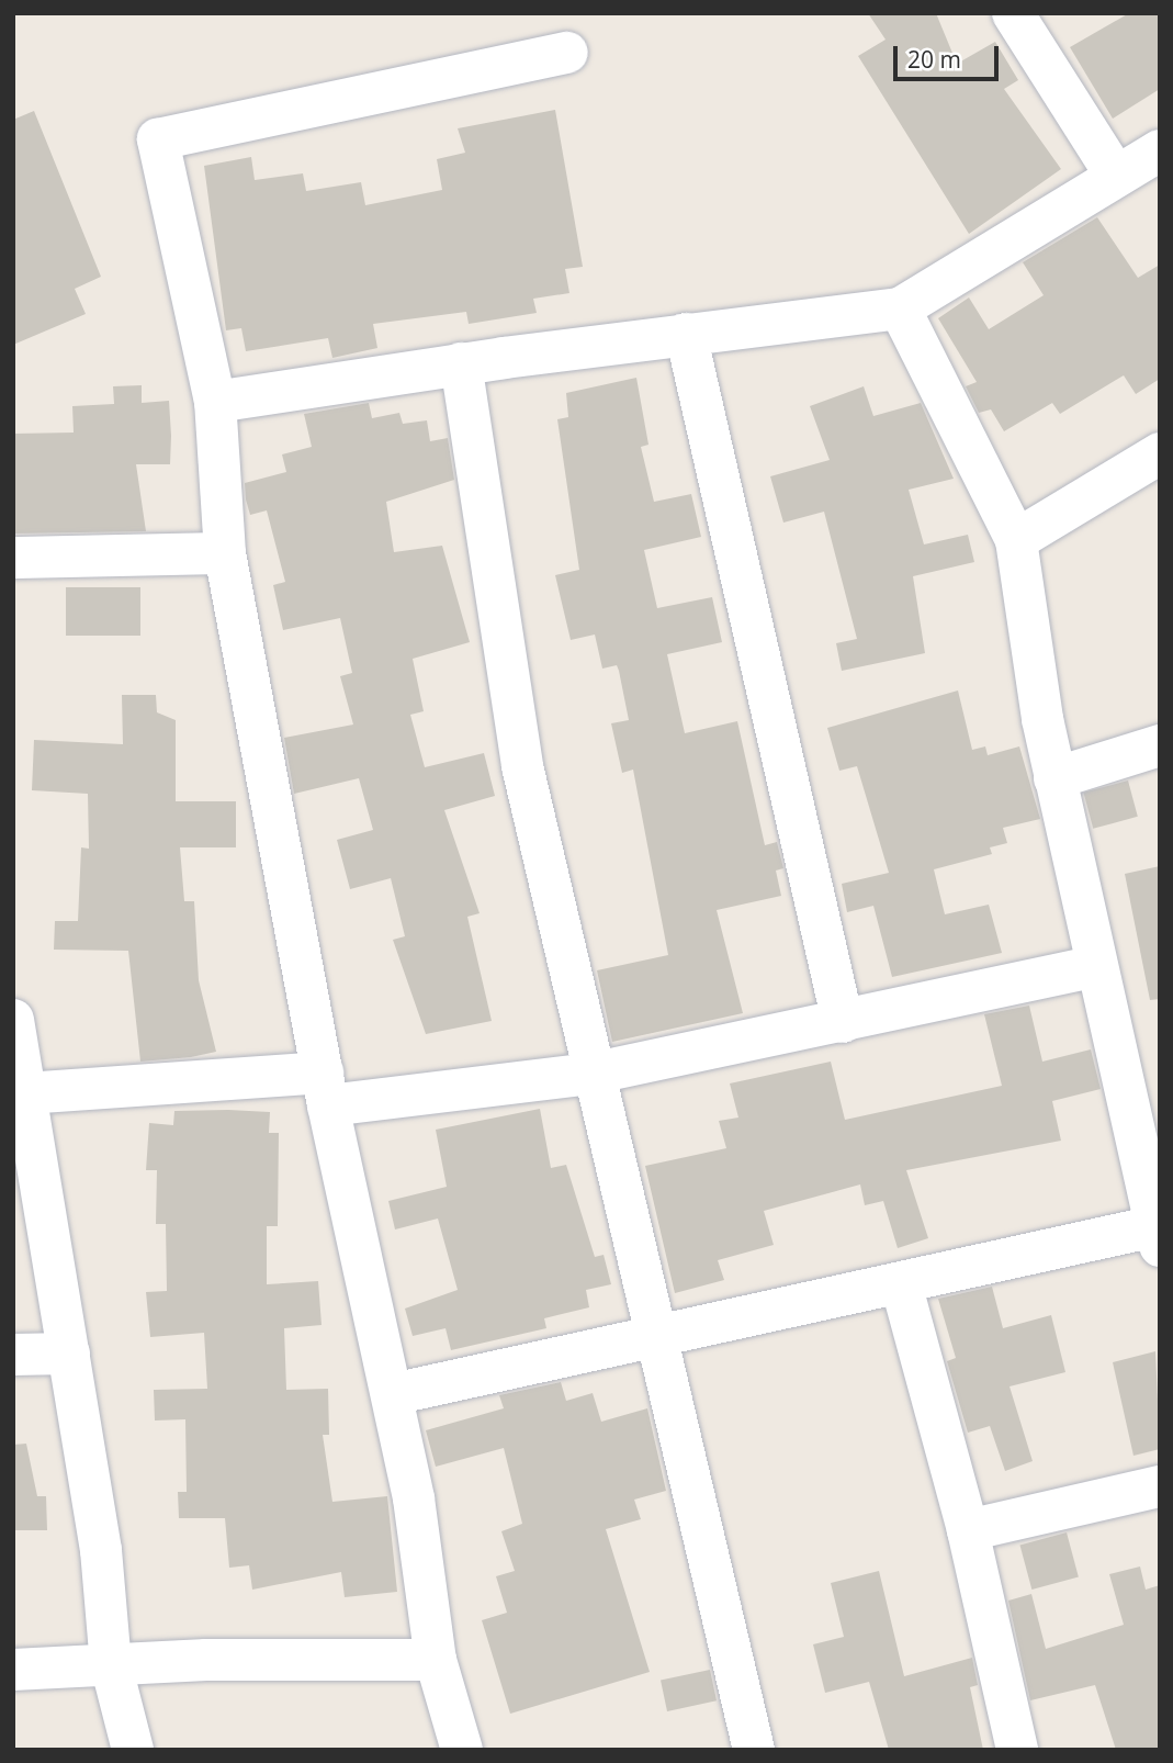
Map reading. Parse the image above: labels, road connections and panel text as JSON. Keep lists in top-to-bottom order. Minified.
{"scale_bar":"20 m"}
